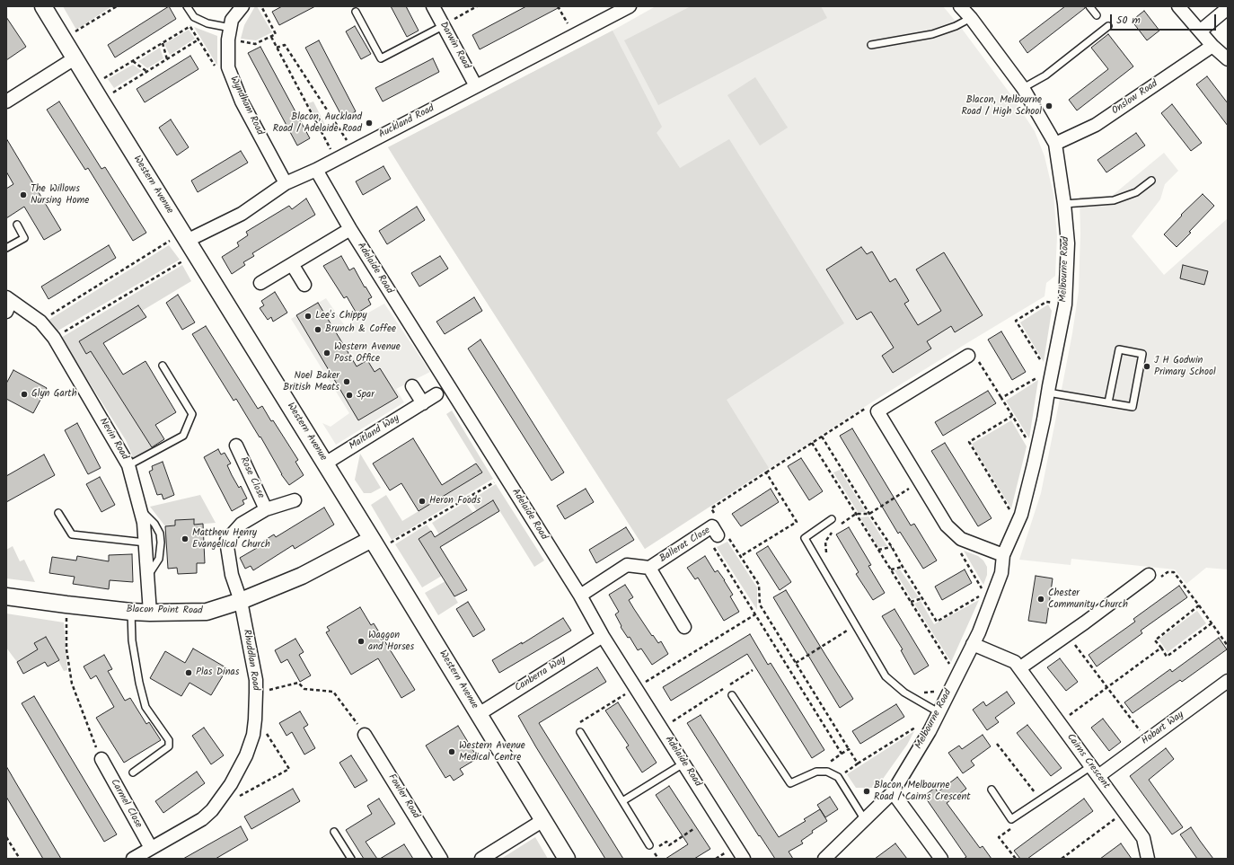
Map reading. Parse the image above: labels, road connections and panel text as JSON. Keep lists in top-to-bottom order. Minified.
{"streets":{"street":["Darwin Road","Onslow Road","Wyndham Road","Auckland Road","Western Avenue","Adelaide Road","Melbourne Road","Maitland Way","Nevin Road","Rose Close","Ballerat Close","Blacon Point Road","Rhuddlan Road","Canberra Way","Hobart Way","Cairns Crescent","Fowler Road","Carmel Close"]},"crossings":[["Darwin Road","Auckland Road"],["Onslow Road","Melbourne Road"],["Wyndham Road","Auckland Road"],["Auckland Road","Western Avenue"],["Auckland Road","Adelaide Road"],["Western Avenue","Maitland Way"],["Western Avenue","Blacon Point Road"],["Western Avenue","Canberra Way"],["Adelaide Road","Ballerat Close"],["Adelaide Road","Canberra Way"],["Melbourne Road","Cairns Crescent"],["Nevin Road","Blacon Point Road"],["Rose Close","Blacon Point Road"],["Rose Close","Rhuddlan Road"],["Blacon Point Road","Rhuddlan Road"],["Rhuddlan Road","Carmel Close"],["Hobart Way","Cairns Crescent"]],"places":["Blacon, Melbourne Road / High School","Blacon, Auckland Road / Adelaide Road","The Willows Nursing Home","Lee's Chippy","Brunch & Coffee","Western Avenue Post Office","J H Godwin Primary School","Noel Baker British Meats","Glyn Garth","Spar","Heron Foods","Matthew Henry Evangelical Church","Chester Community Church","Waggon and Horses","Plas Dinas","Western Avenue Medical Centre","Blacon, Melbourne Road / Cairns Crescent"],"scale_bar":"50 m"}
